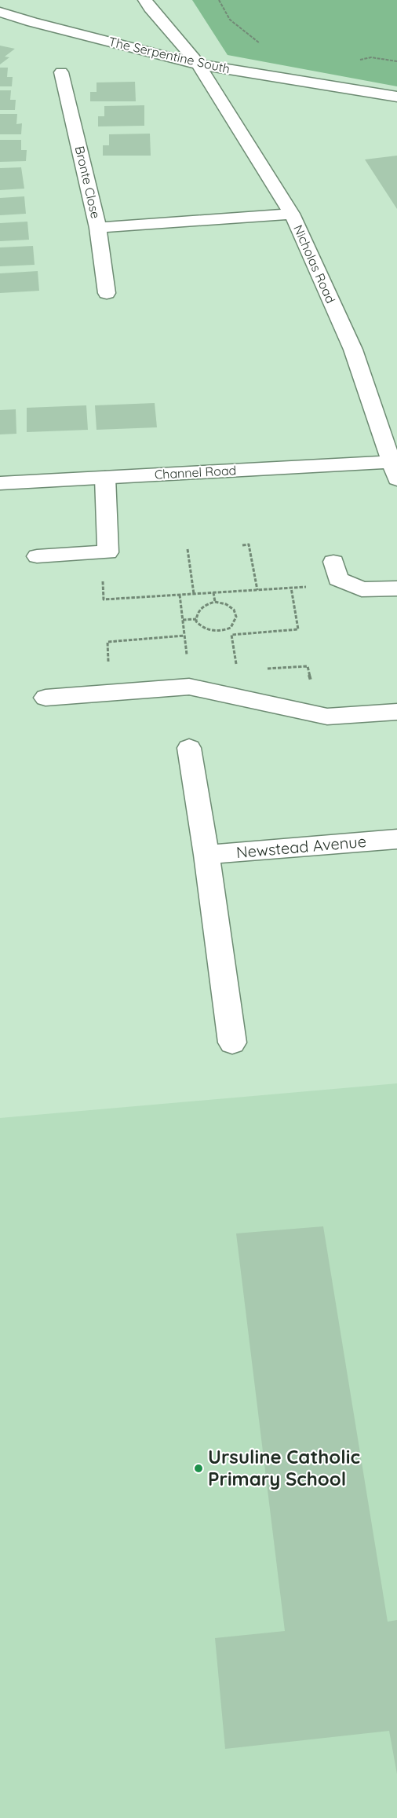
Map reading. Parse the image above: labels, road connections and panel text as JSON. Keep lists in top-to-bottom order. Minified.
{"streets":{"street":["The Serpentine South","Bronte Close","Nicholas Road","Channel Road","Newstead Avenue"]},"crossings":[["The Serpentine South","Nicholas Road"],["Nicholas Road","Channel Road"]],"places":["Ursuline Catholic Primary School"]}
